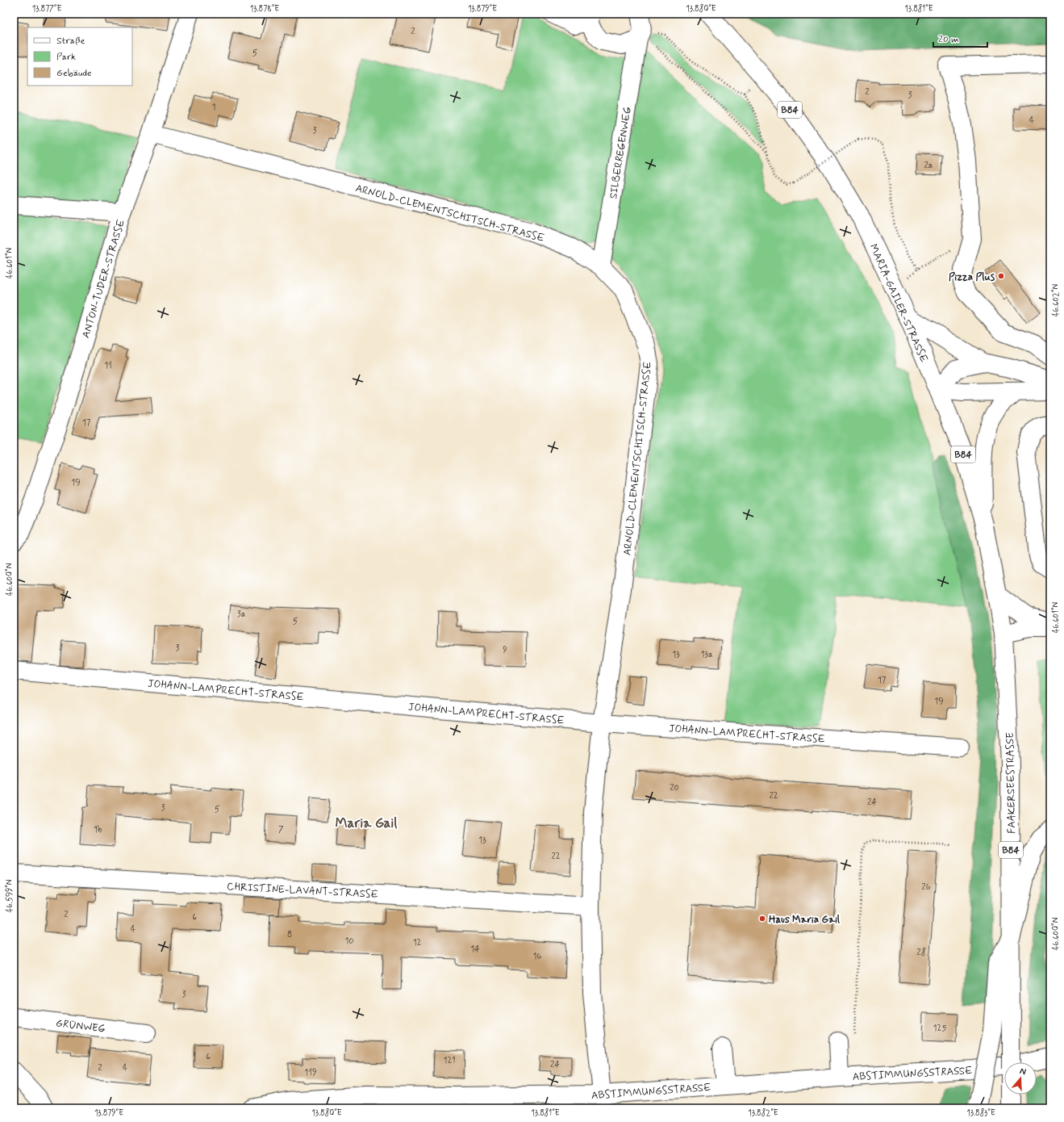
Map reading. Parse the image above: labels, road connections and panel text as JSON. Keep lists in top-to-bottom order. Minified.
{"streets":{"main road":["B84","SILBERREGENWEG","ARNOLD-CLEMENTSCHITSCH-STRASSE","ANTON-TUDER-STRASSE","MARIA-GAILER-STRASSE","JOHANN-LAMPRECHT-STRASSE","FAAKERSEESTRASSE","CHRISTINE-LAVANT-STRASSE","GRÜNWEG","ABSTIMMUNGSSTRASSE"]},"crossings":[["SILBERREGENWEG","ARNOLD-CLEMENTSCHITSCH-STRASSE"],["ARNOLD-CLEMENTSCHITSCH-STRASSE","ANTON-TUDER-STRASSE"],["ARNOLD-CLEMENTSCHITSCH-STRASSE","JOHANN-LAMPRECHT-STRASSE"],["ARNOLD-CLEMENTSCHITSCH-STRASSE","CHRISTINE-LAVANT-STRASSE"],["ARNOLD-CLEMENTSCHITSCH-STRASSE","ABSTIMMUNGSSTRASSE"],["MARIA-GAILER-STRASSE","FAAKERSEESTRASSE"]],"districts":["Maria Gail"],"places":["Pizza Plus","Haus Maria Gail"],"house_numbers":["2","5","2","3","1","4","3","2a","11","17","19","3a","5","3","9","13","13a","17","19","20","22","24","3","5","1b","7","13","22","26","2","6","4","8","10","12","14","28","16","3","125","6","121","24","2","4","119"],"legend":["Straße","Park","Gebäude"],"scale_bar":"20 m","north":"top","coordinates":["13.877°E","13.878°E","13.879°E","13.880°E","13.881°E","46.601°N","46.602°N","46.600°N","46.599°N","13.882°E","13.883°E"]}
